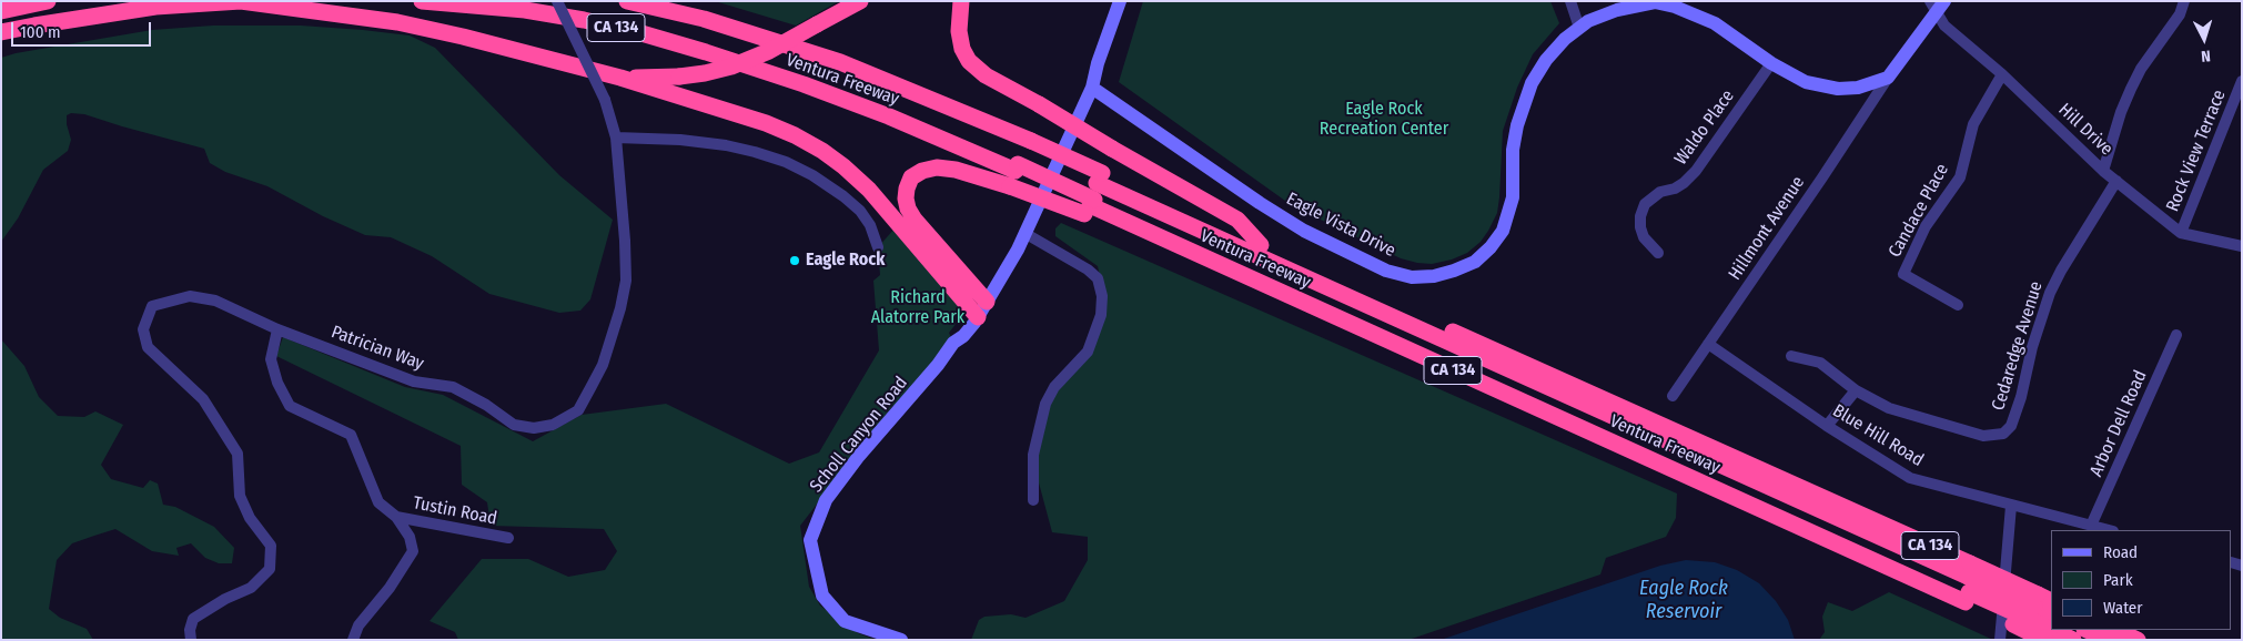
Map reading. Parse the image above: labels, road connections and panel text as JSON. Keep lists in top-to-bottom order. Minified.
{"streets":{"highway":["CA 134","Ventura Freeway"],"street":["Waldo Place","Hill Drive","Rock View Terrace","Candace Place","Eagle Vista Drive","Hillmont Avenue","Cedaredge Avenue","Patrician Way","Arbor Dell Road","Scholl Canyon Road","Blue Hill Road","Tustin Road"]},"crossings":[["Waldo Place","Eagle Vista Drive"],["Hill Drive","Rock View Terrace"],["Hill Drive","Candace Place"],["Hill Drive","Cedaredge Avenue"],["Eagle Vista Drive","Hillmont Avenue"],["Eagle Vista Drive","Scholl Canyon Road"],["Hillmont Avenue","Blue Hill Road"],["Arbor Dell Road","Blue Hill Road"]],"water":["Eagle Rock Reservoir"],"parks":["Eagle Rock Recreation Center","Richard Alatorre Park"],"places":["Eagle Rock"],"legend":["Road","Park","Water"],"scale_bar":"100 m","north":"bottom"}
